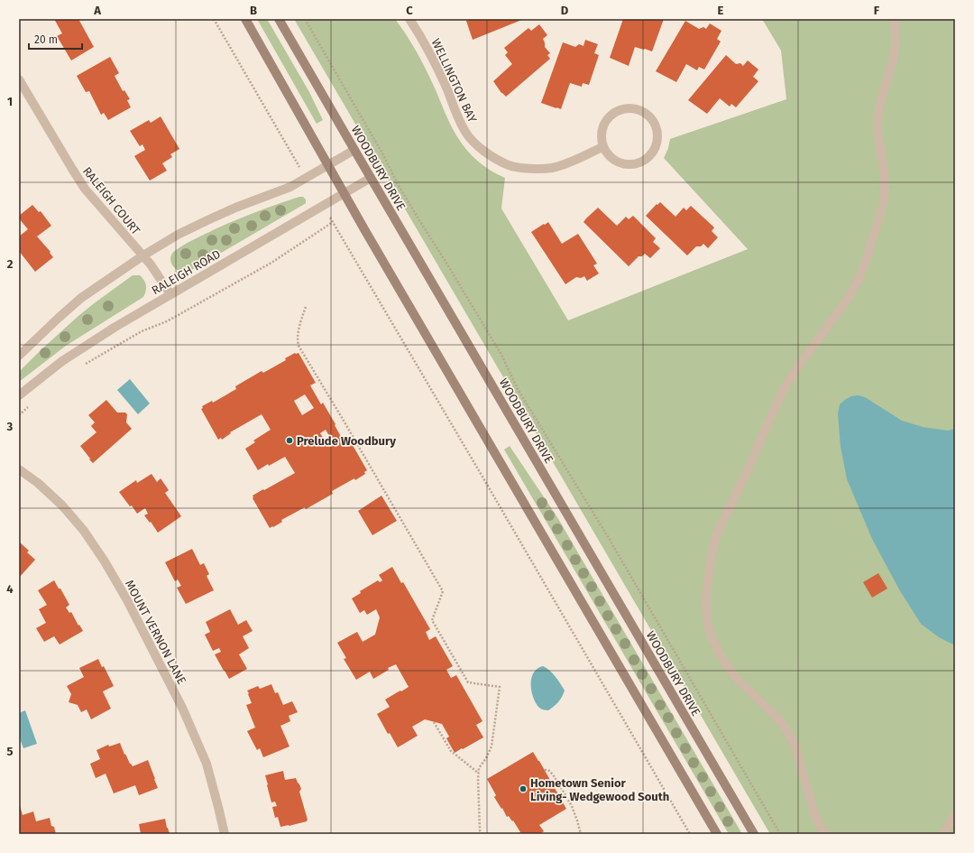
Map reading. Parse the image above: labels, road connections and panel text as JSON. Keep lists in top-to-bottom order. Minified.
{"streets":{"main road":["WOODBURY DRIVE"],"street":["WELLINGTON BAY","RALEIGH COURT","RALEIGH ROAD","MOUNT VERNON LANE"]},"crossings":[["WOODBURY DRIVE","RALEIGH ROAD"],["RALEIGH COURT","RALEIGH ROAD"]],"places":["Prelude Woodbury","Hometown Senior Living- Wedgewood South"],"scale_bar":"20 m","grid":{"columns":["A","B","C","D","E","F"],"rows":["1","2","3","4","5"]}}
